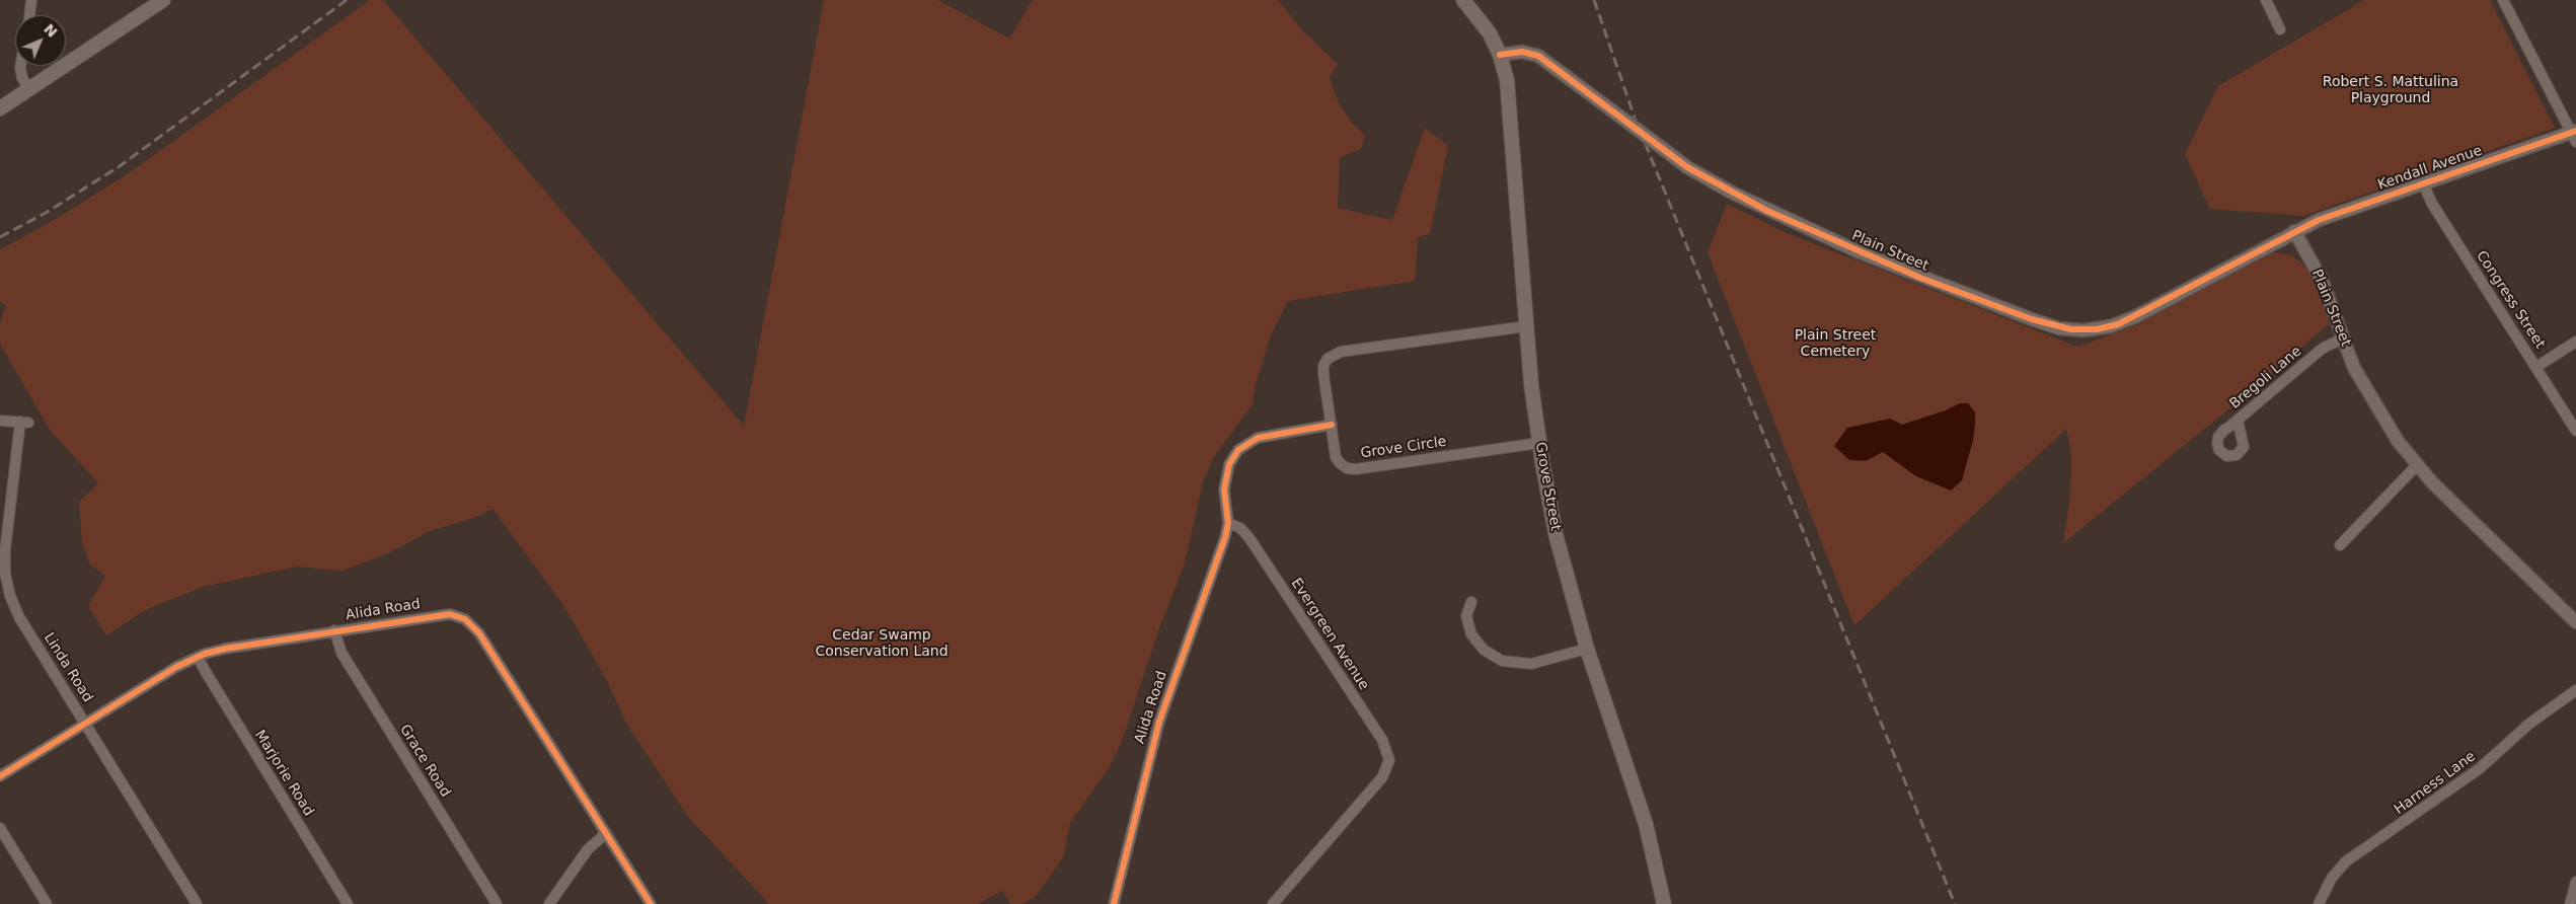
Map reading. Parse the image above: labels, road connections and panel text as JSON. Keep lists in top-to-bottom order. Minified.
{"streets":{"main road":["Grove Street"],"street":["Kendall Avenue","Plain Street","Congress Street","Bregoli Lane","Grove Circle","Alida Road","Evergreen Avenue","Linda Road","Grace Road","Marjorie Road","Harness Lane"]},"crossings":[["Kendall Avenue","Plain Street"],["Kendall Avenue","Congress Street"],["Plain Street","Bregoli Lane"],["Plain Street","Grove Street"],["Grove Circle","Grove Street"],["Alida Road","Evergreen Avenue"],["Alida Road","Linda Road"],["Alida Road","Grace Road"],["Alida Road","Marjorie Road"]],"parks":["Robert S. Mattulina Playground","Plain Street Cemetery","Cedar Swamp Conservation Land"],"north":"top right"}
